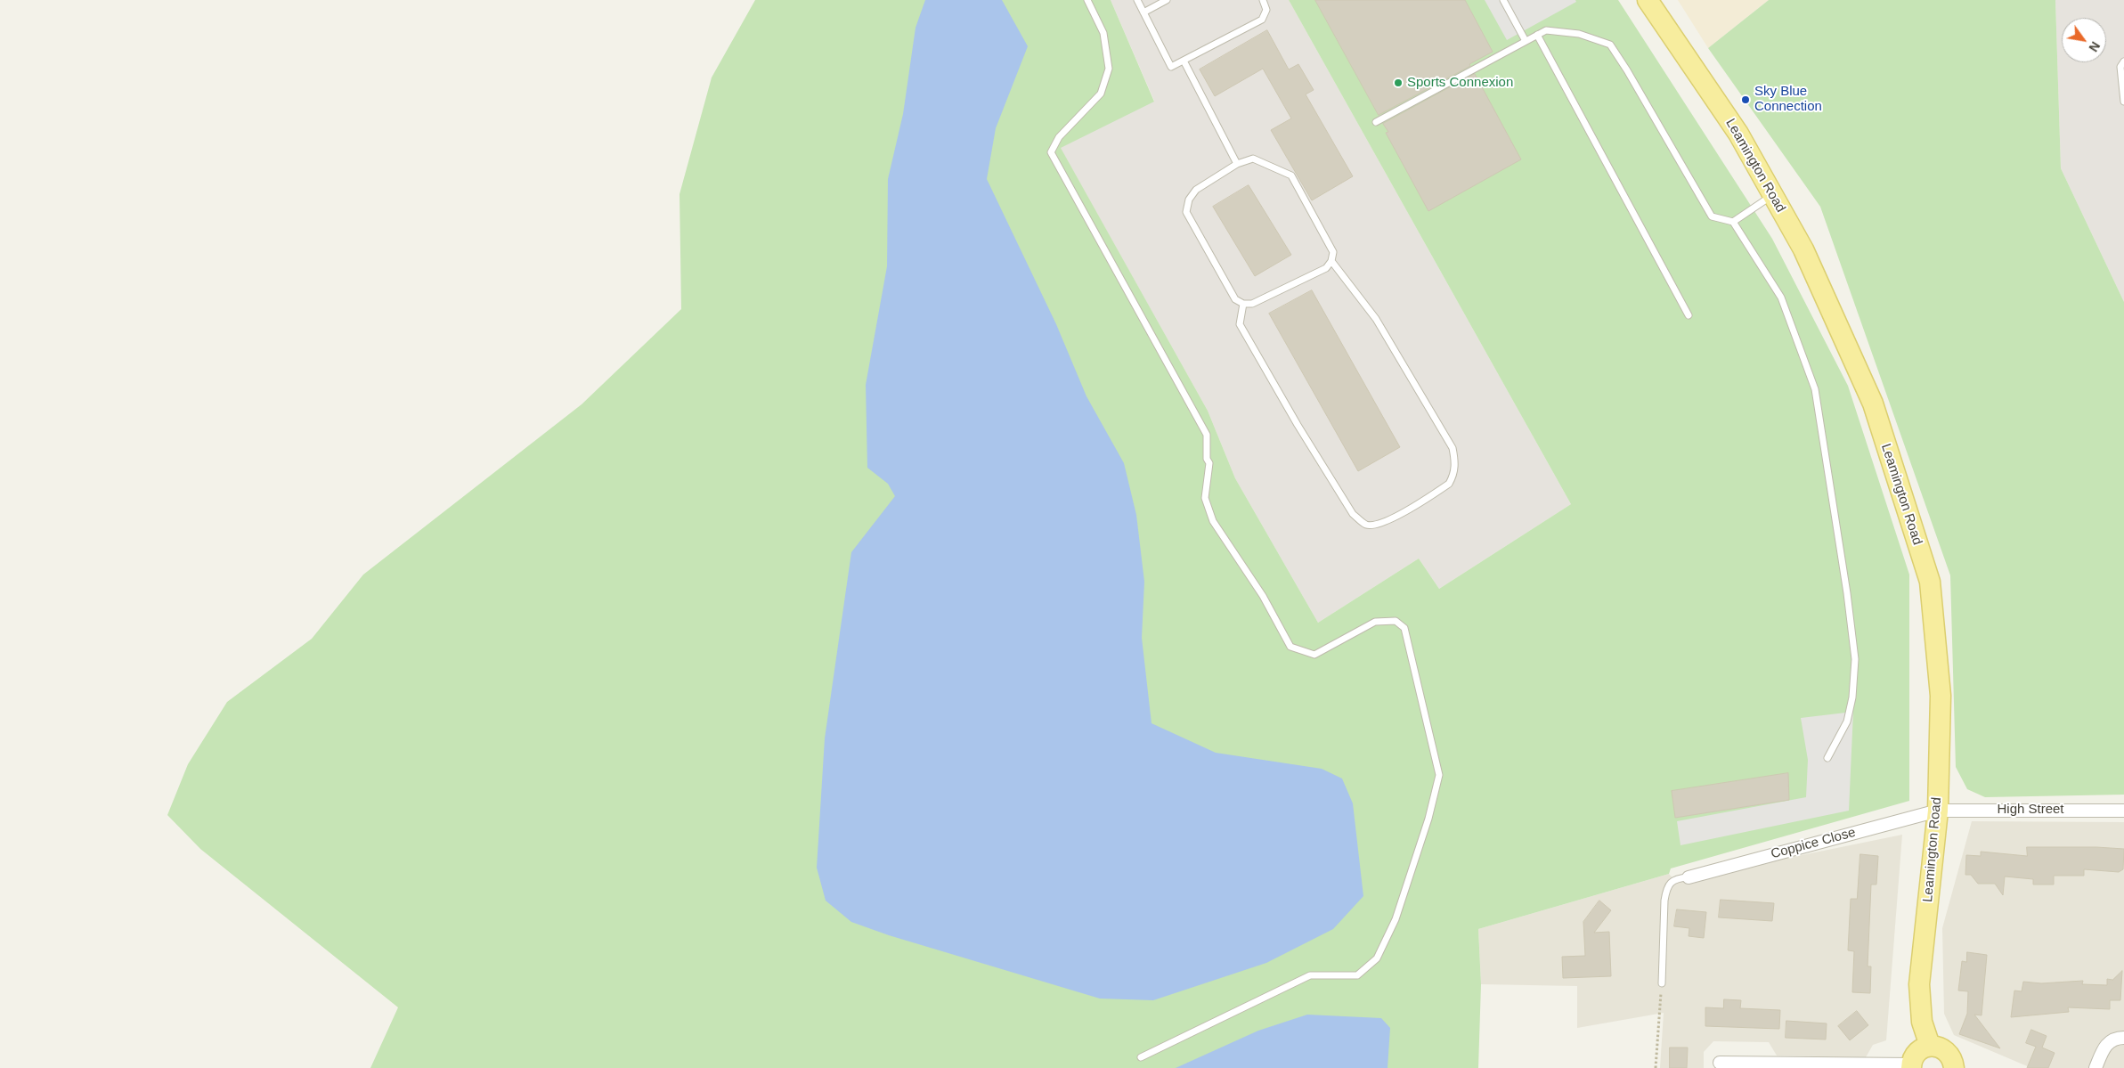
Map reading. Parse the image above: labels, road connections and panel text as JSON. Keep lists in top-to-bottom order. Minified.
{"streets":{"main road":["Leamington Road"],"street":["High Street","Coppice Close"]},"crossings":[["Leamington Road","High Street"],["Leamington Road","Coppice Close"],["High Street","Coppice Close"]],"places":["Sports Connexion","Sky Blue Connection"],"north":"bottom right"}
